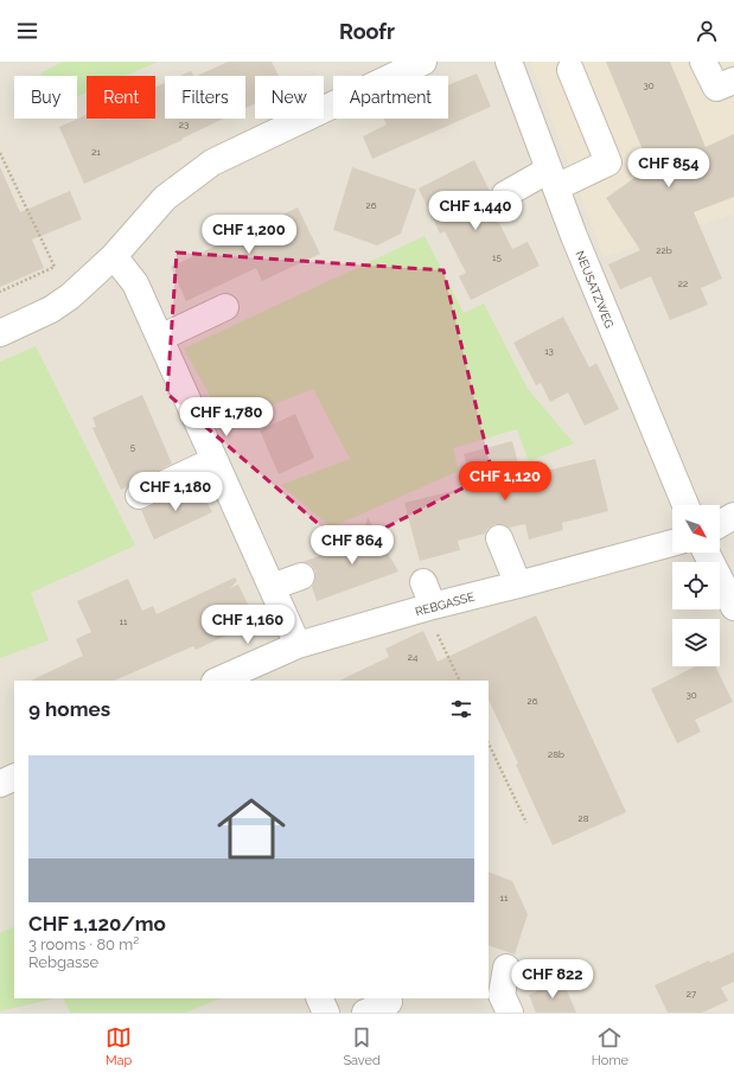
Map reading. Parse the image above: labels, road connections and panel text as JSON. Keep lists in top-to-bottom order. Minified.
{"streets":{"street":["NEUSATZWEG","REBGASSE"]},"house_numbers":["30","23","21","26","22b","15","22","13","5","11","24","30","26","28b","28","11","27"],"north":"bottom right","page":{"header":"Roofr","chip":["Buy","Rent","Filters","New","Apartment"],"price":["CHF 854","CHF 1,440","CHF 1,200","CHF 1,780","CHF 1,120","CHF 1,180","CHF 864","CHF 1,160","CHF 822"],"heading":"9 homes","list":[{"name":"CHF 1,120/mo","note":"3 rooms · 80 m² · Rebgasse"}],"tabs":["Map","Saved","Home"]}}
